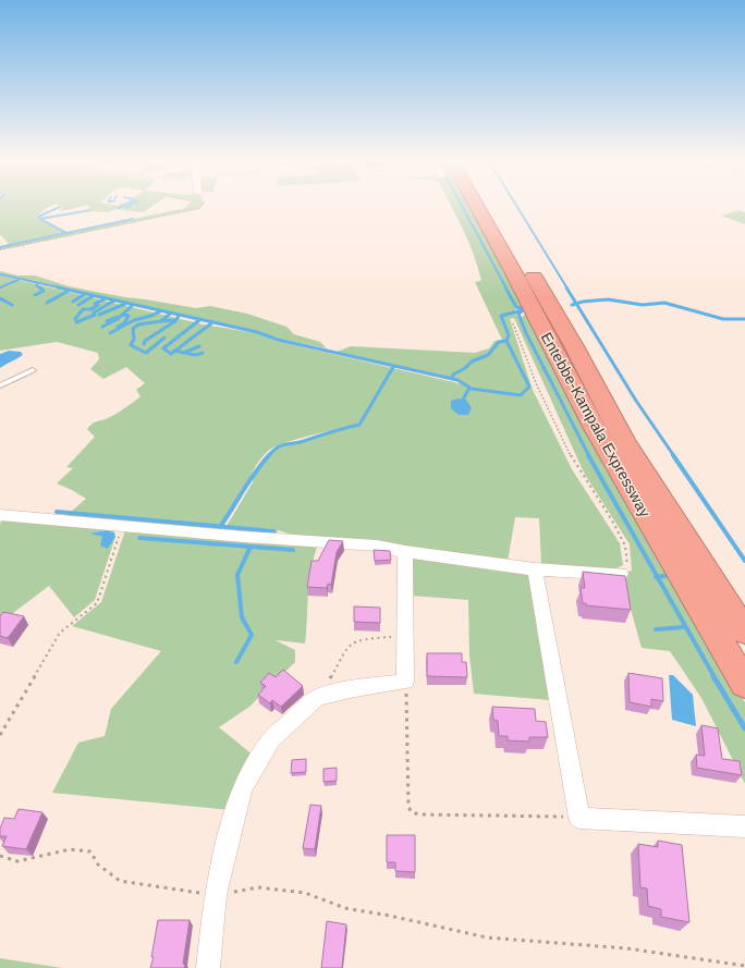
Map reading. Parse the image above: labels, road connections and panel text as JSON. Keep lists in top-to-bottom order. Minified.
{"streets":{"highway":["Entebbe-Kampala Expressway"]}}
